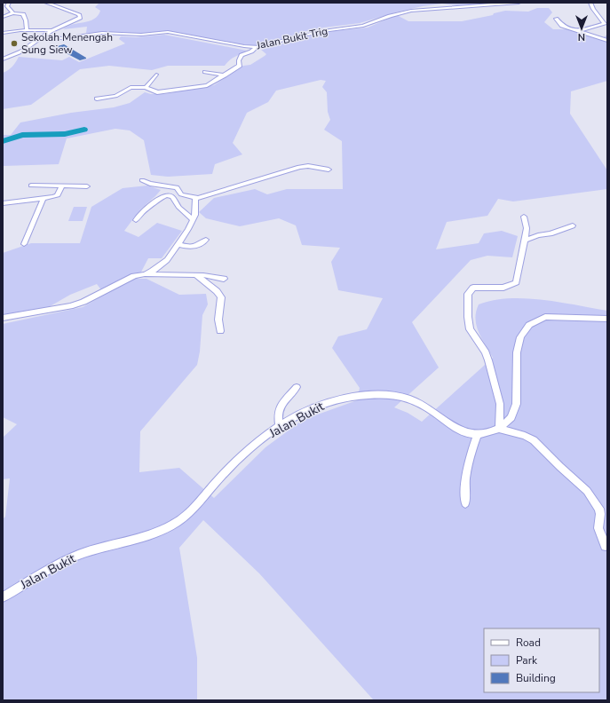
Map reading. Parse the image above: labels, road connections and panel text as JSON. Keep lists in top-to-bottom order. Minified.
{"streets":{"street":["Jalan Bukit Trig","Jalan Bukit"]},"places":["Sekolah Menengah Sung Siew"],"legend":["Road","Park","Building"],"north":"bottom"}
